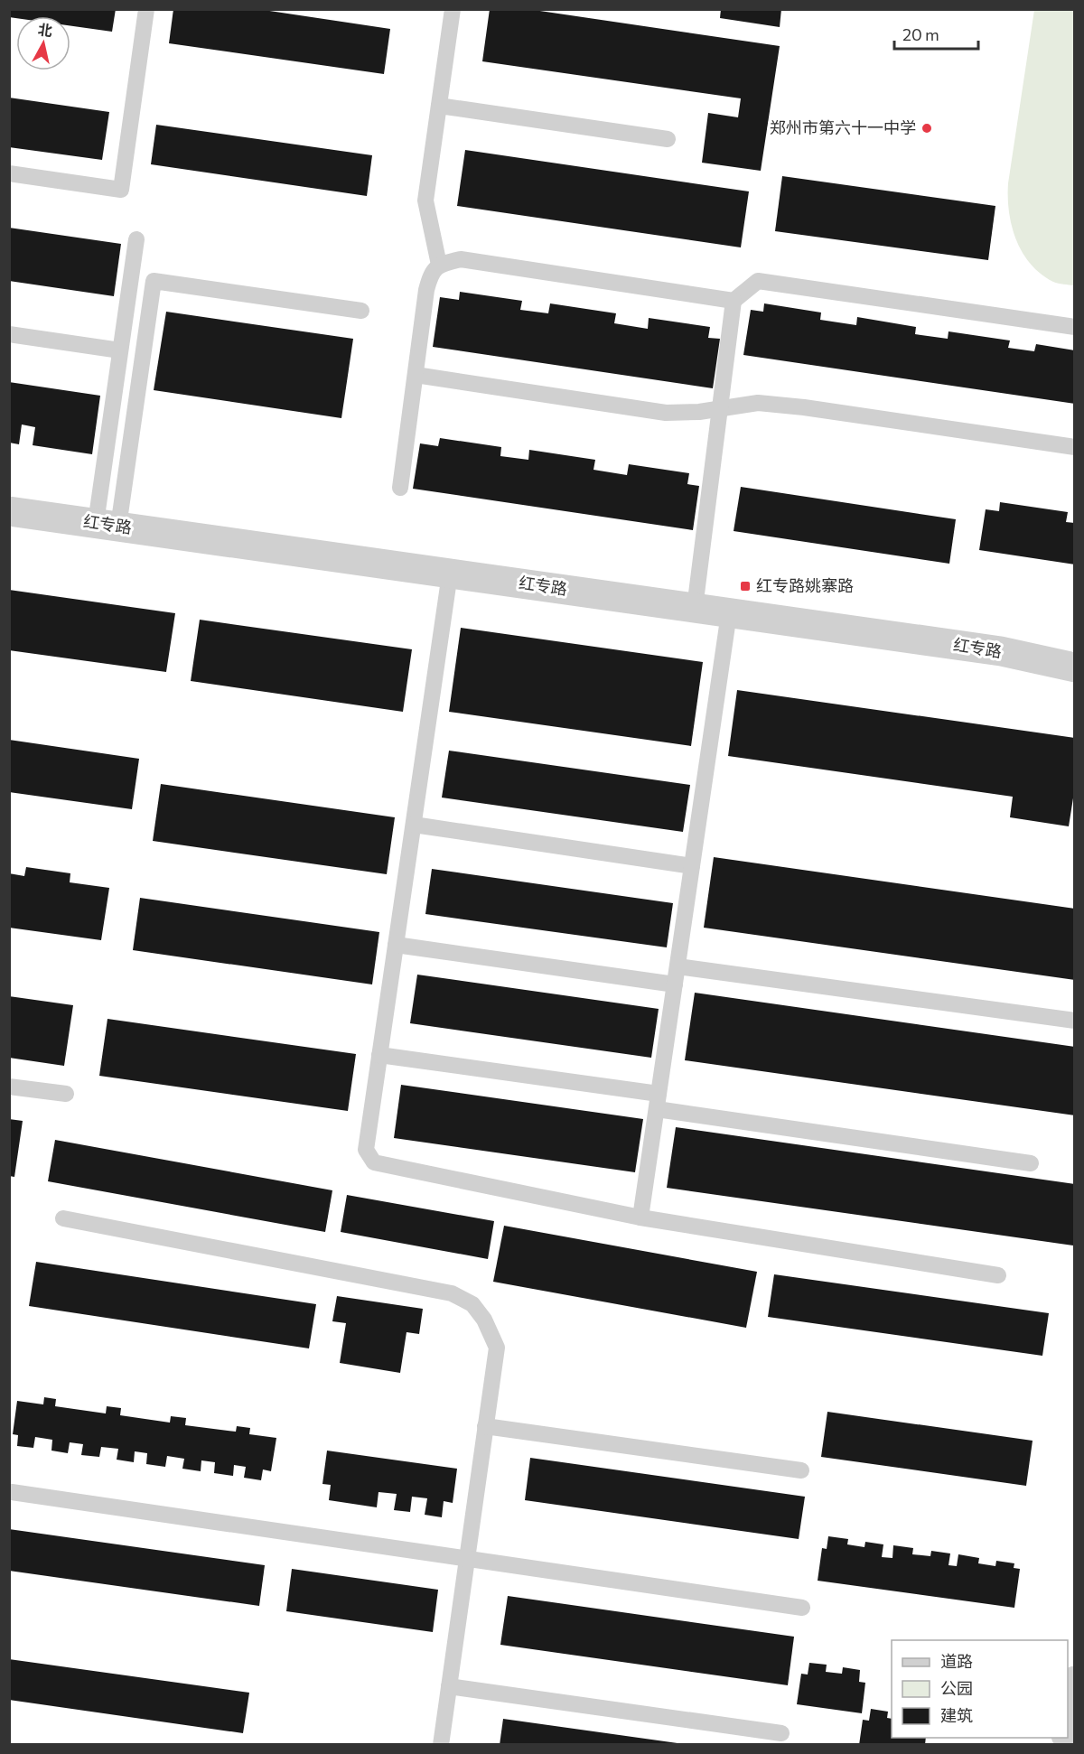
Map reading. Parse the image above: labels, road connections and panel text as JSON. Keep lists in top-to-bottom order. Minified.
{"streets":{"street":["红专路"]},"places":{"other":["郑州市第六十一中学"],"transit":["红专路姚寨路"]},"legend":["道路","公园","建筑"],"scale_bar":"20 m","north":"top"}
